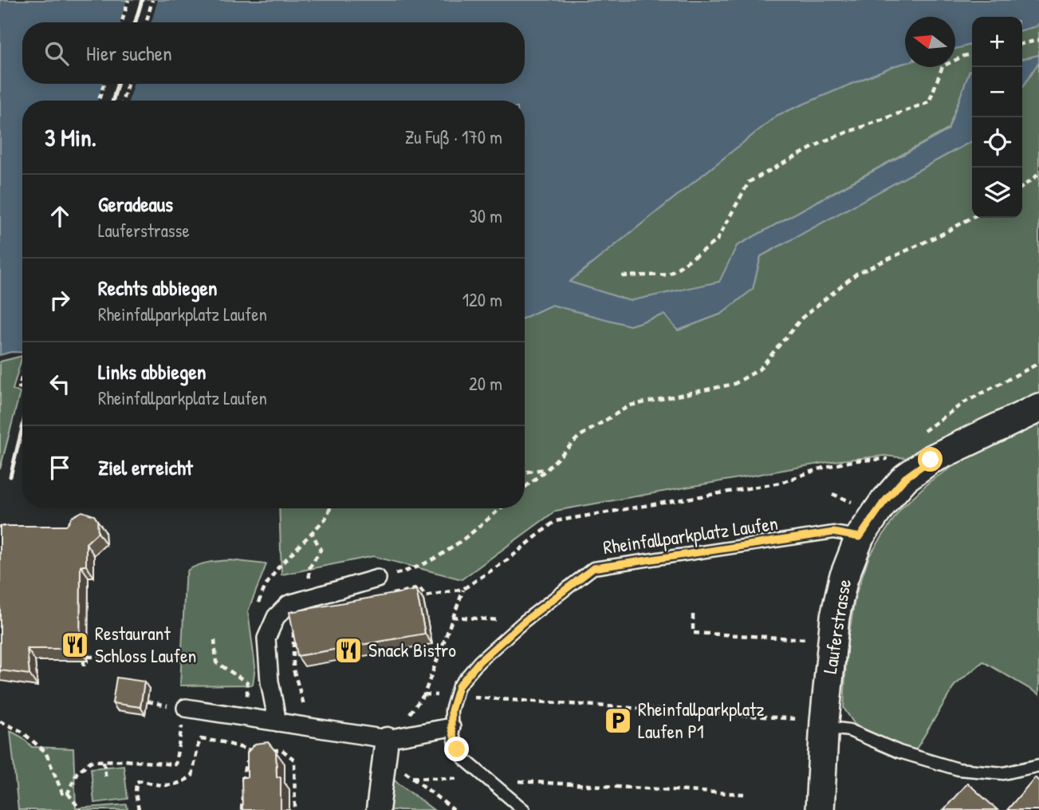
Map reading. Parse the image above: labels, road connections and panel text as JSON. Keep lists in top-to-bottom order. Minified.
{"streets":{"street":["Lauferstrasse"],"lane":["Rheinfallparkplatz Laufen"]},"crossings":[["Rheinfallparkplatz Laufen","Lauferstrasse"]],"places":{"restaurant":["Restaurant Schloss Laufen","Snack Bistro"],"parking":["Rheinfallparkplatz Laufen P1"]},"north":"left","page":{"map_buttons":["+","−"],"search":"Hier suchen","heading":["3 Min.","Zu Fuß · 170 m"],"list":[["Geradeaus","Lauferstrasse","30 m"],["Rechts abbiegen","Rheinfallparkplatz Laufen","120 m"],["Links abbiegen","Rheinfallparkplatz Laufen","20 m"],"Ziel erreicht"]}}
